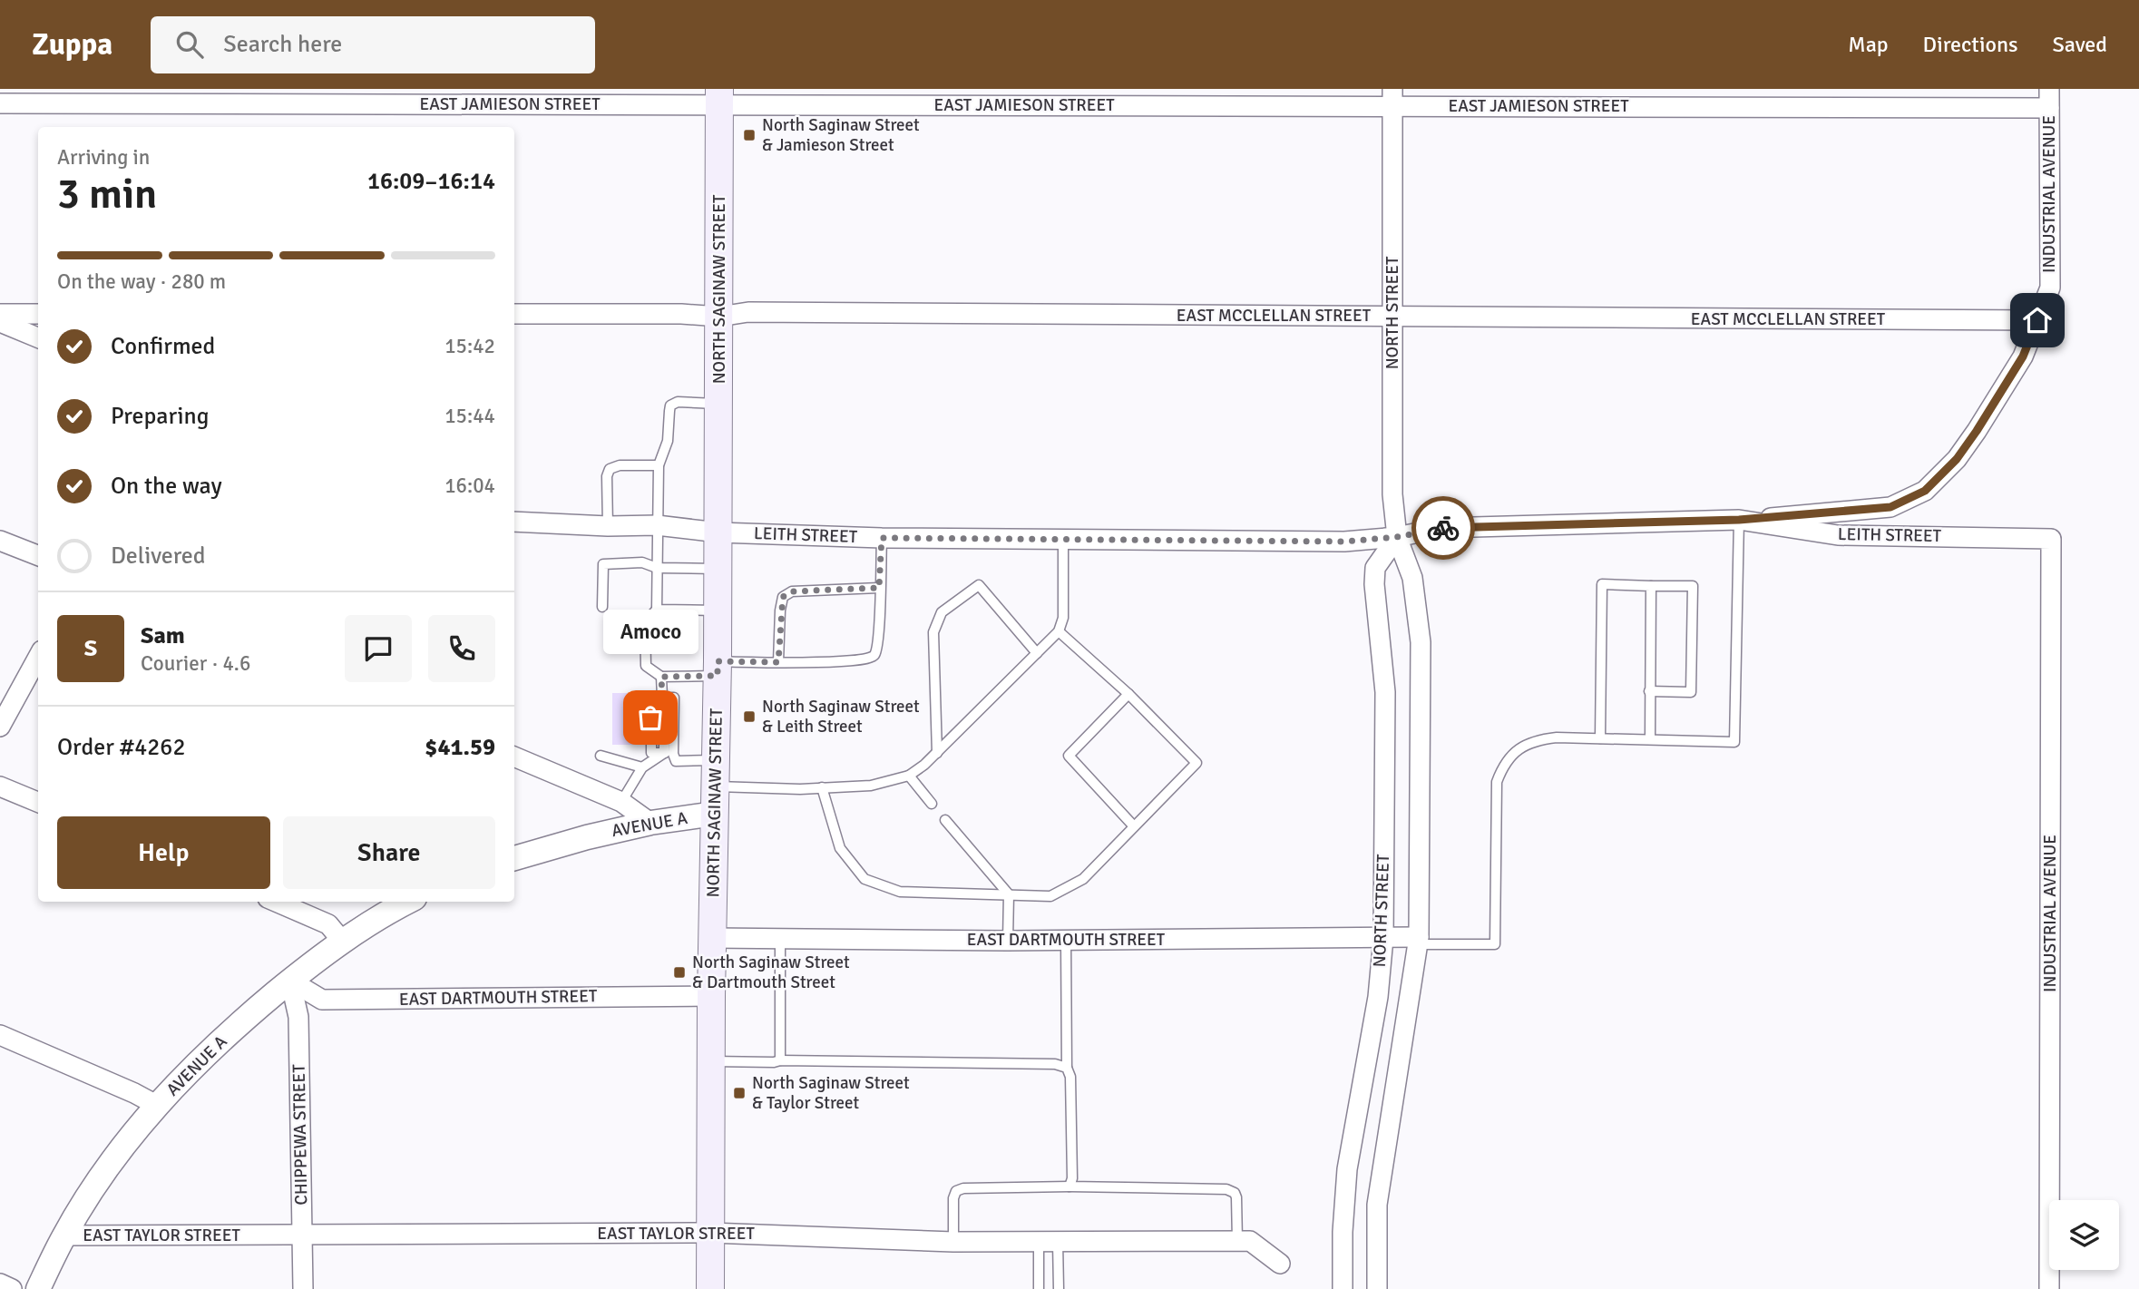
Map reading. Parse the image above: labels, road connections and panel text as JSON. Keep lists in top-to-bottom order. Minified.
{"streets":{"main road":["NORTH SAGINAW STREET"],"street":["EAST JAMIESON STREET","INDUSTRIAL AVENUE","NORTH STREET","EAST MCCLELLAN STREET","LEITH STREET","AVENUE A","EAST DARTMOUTH STREET","CHIPPEWA STREET","EAST TAYLOR STREET"]},"crossings":[["EAST JAMIESON STREET","INDUSTRIAL AVENUE"],["EAST JAMIESON STREET","NORTH SAGINAW STREET"],["EAST JAMIESON STREET","NORTH STREET"],["INDUSTRIAL AVENUE","EAST MCCLELLAN STREET"],["INDUSTRIAL AVENUE","LEITH STREET"],["NORTH SAGINAW STREET","EAST MCCLELLAN STREET"],["NORTH SAGINAW STREET","LEITH STREET"],["NORTH SAGINAW STREET","AVENUE A"],["NORTH SAGINAW STREET","EAST DARTMOUTH STREET"],["NORTH SAGINAW STREET","EAST TAYLOR STREET"],["NORTH STREET","EAST MCCLELLAN STREET"],["NORTH STREET","LEITH STREET"],["NORTH STREET","EAST DARTMOUTH STREET"],["AVENUE A","EAST DARTMOUTH STREET"],["AVENUE A","CHIPPEWA STREET"],["AVENUE A","EAST TAYLOR STREET"],["EAST DARTMOUTH STREET","CHIPPEWA STREET"],["CHIPPEWA STREET","EAST TAYLOR STREET"]],"places":{"transit":["North Saginaw Street & Jamieson Street","North Saginaw Street & Leith Street","North Saginaw Street & Dartmouth Street","North Saginaw Street & Taylor Street"],"other":["Amoco"]},"page":{"header":"Zuppa","search":"Search here","nav":["Map","Directions","Saved"],"heading":["3 min","Arriving in","16:09–16:14"],"panel":["Sam","Courier · 4.6","Order #4262","$41.59"],"bar":"On the way · 280 m","list":[["Confirmed","15:42"],["Preparing","15:44"],["On the way","16:04"],"Delivered"],"bubble":"Amoco","round":"S","buttons":["Help","Share"]}}
